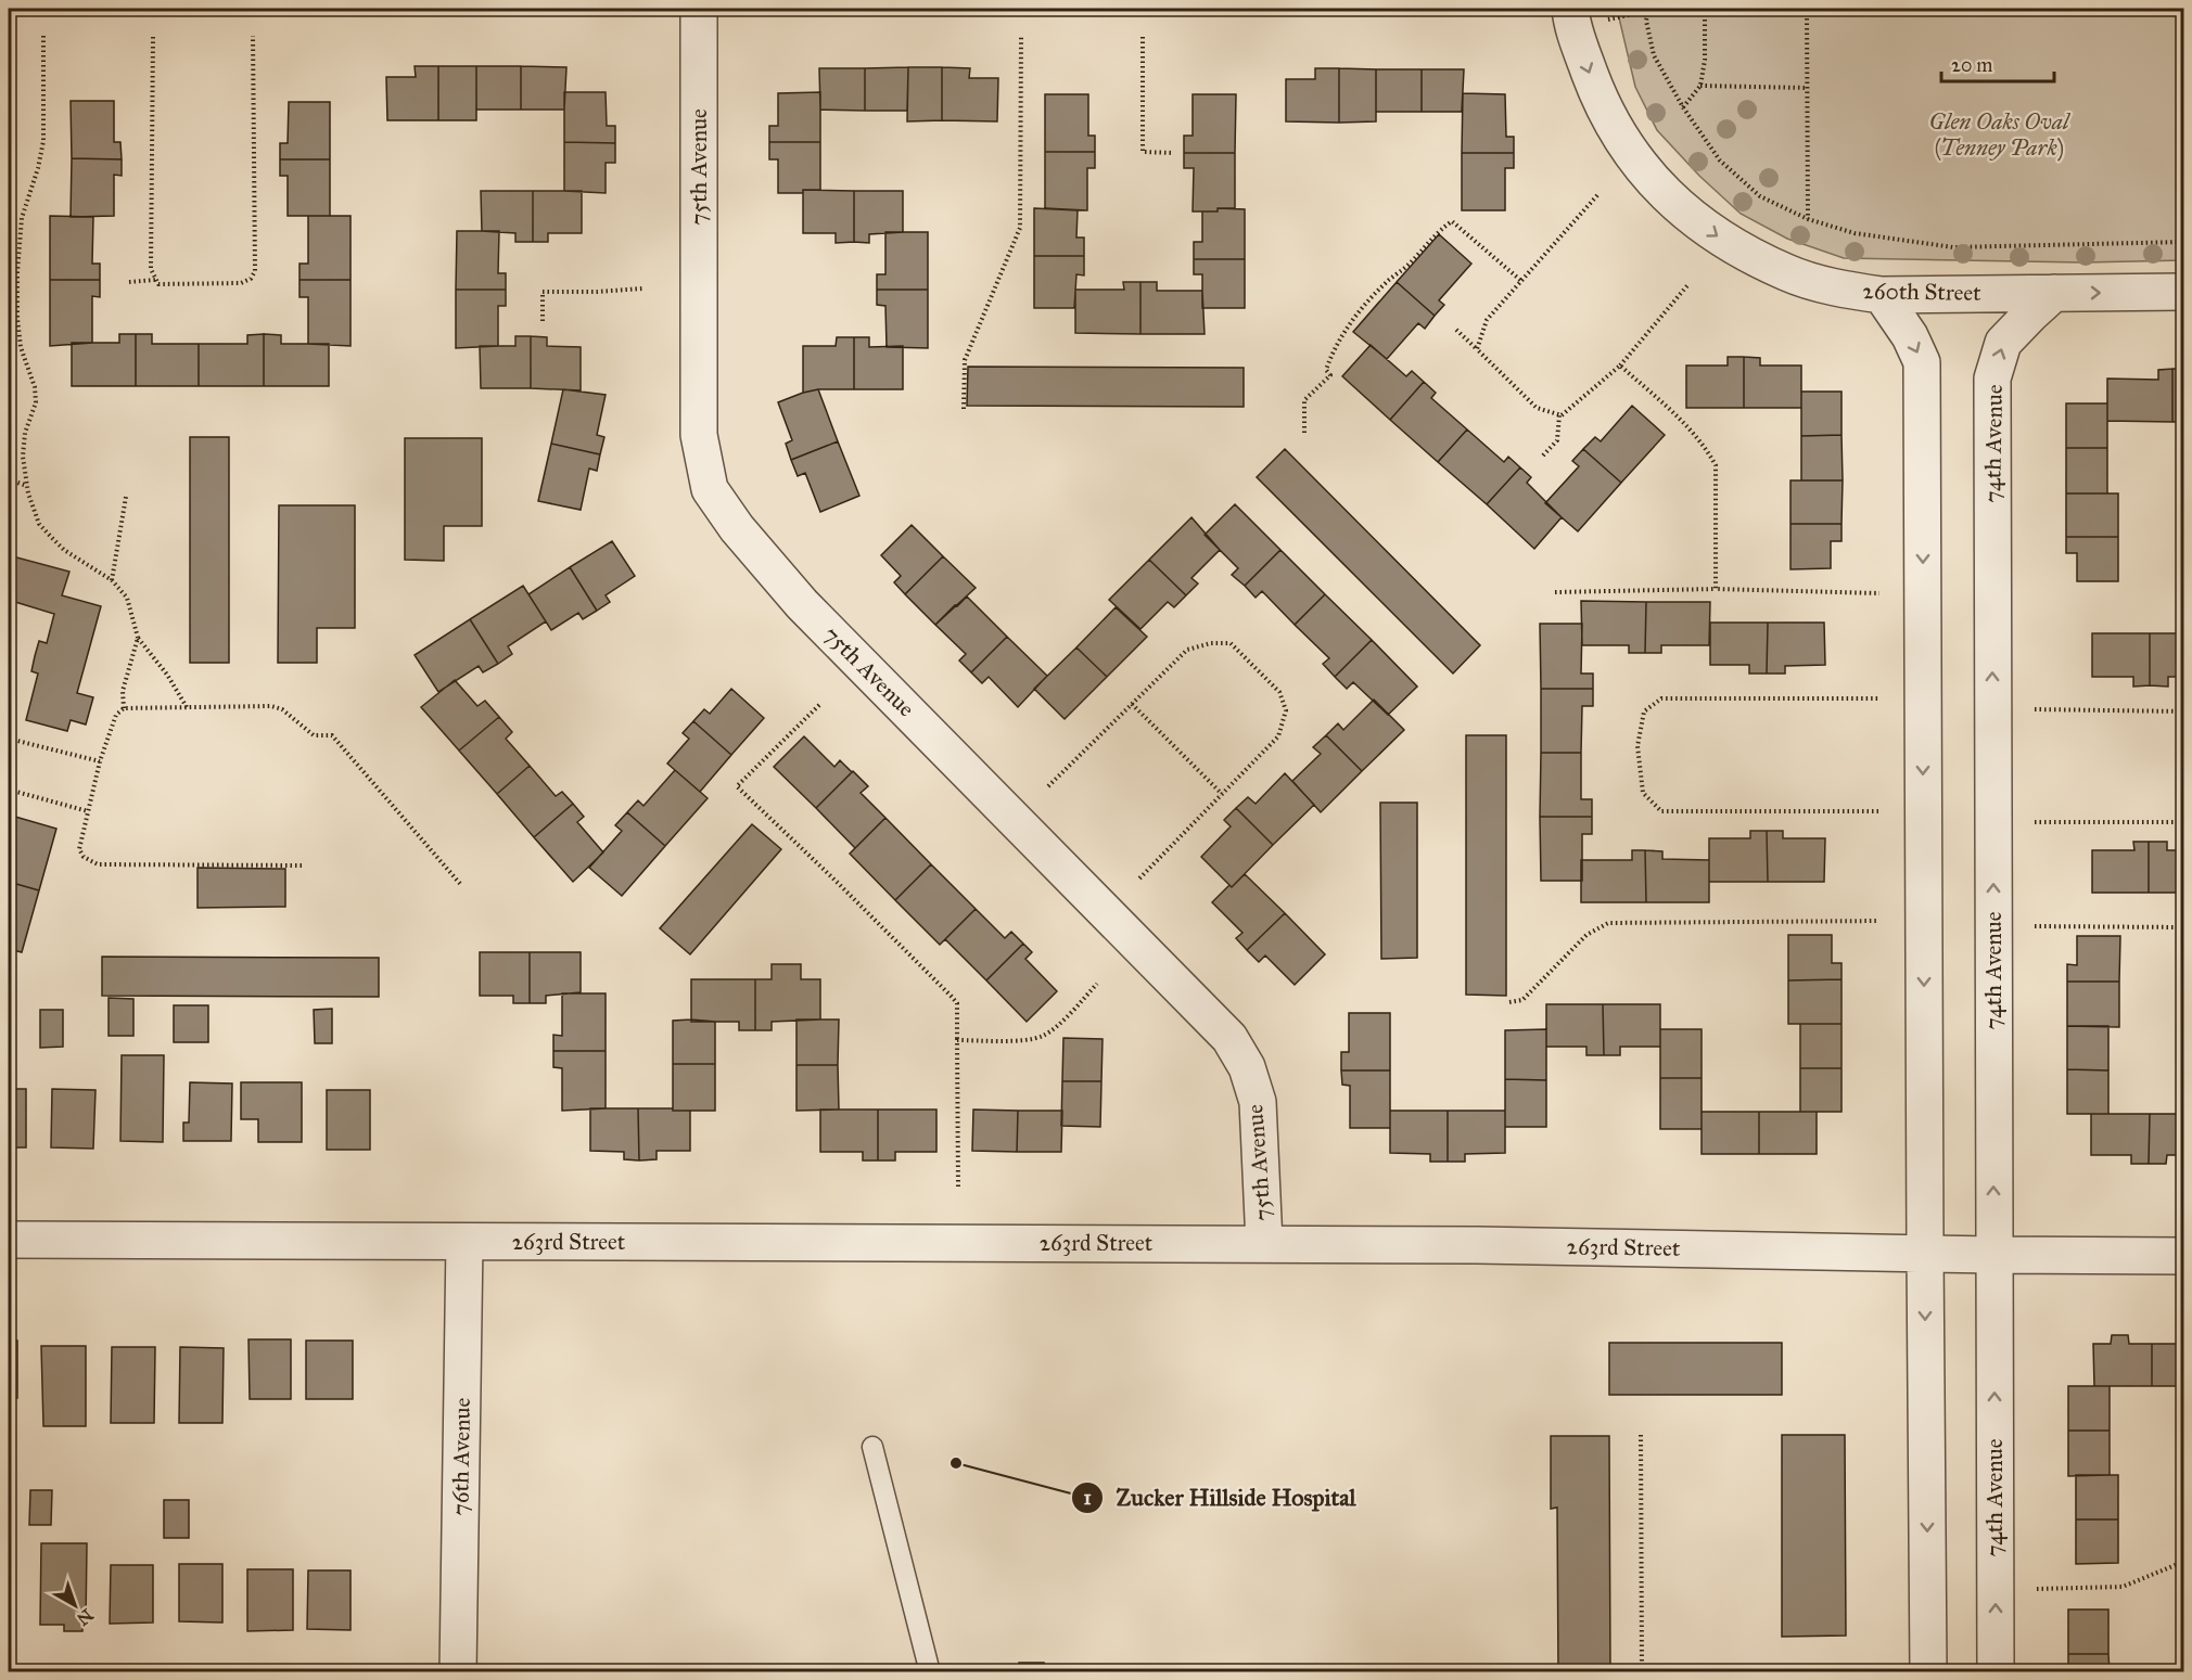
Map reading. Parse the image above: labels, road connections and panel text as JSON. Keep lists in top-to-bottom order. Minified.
{"streets":{"street":["75th Avenue","260th Street","74th Avenue","263rd Street","76th Avenue"]},"crossings":[["75th Avenue","263rd Street"],["260th Street","74th Avenue"],["74th Avenue","263rd Street"],["263rd Street","76th Avenue"]],"one_way":["260th Street"],"parks":["Glen Oaks Oval (Tenney Park)"],"places":["Zucker Hillside Hospital"],"scale_bar":"20 m","north":"bottom right"}
